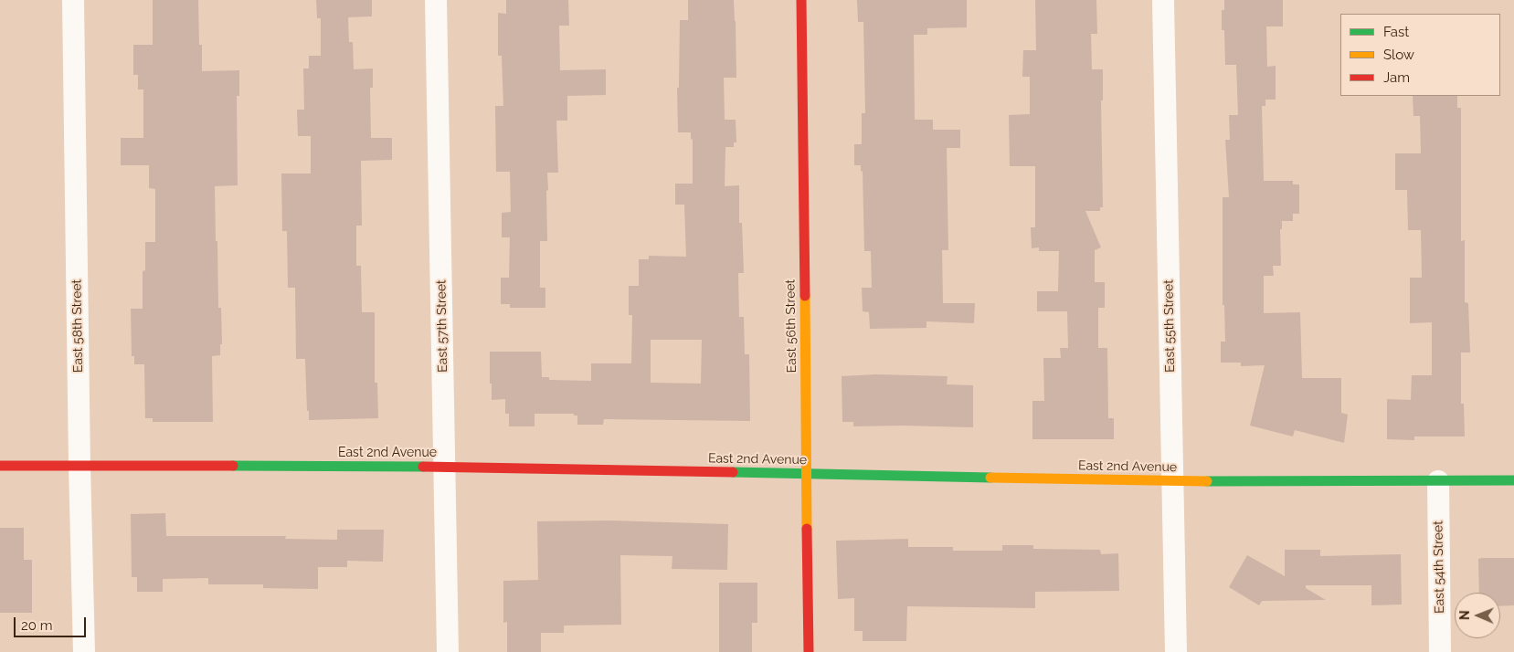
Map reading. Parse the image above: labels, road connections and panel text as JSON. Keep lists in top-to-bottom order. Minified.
{"streets":{"street":["East 58th Street","East 57th Street","East 56th Street","East 55th Street","East 2nd Avenue","East 54th Street"]},"crossings":[["East 58th Street","East 2nd Avenue"],["East 57th Street","East 2nd Avenue"],["East 56th Street","East 2nd Avenue"],["East 55th Street","East 2nd Avenue"],["East 2nd Avenue","East 54th Street"]],"legend":["Fast","Slow","Jam"],"scale_bar":"20 m","north":"left"}
